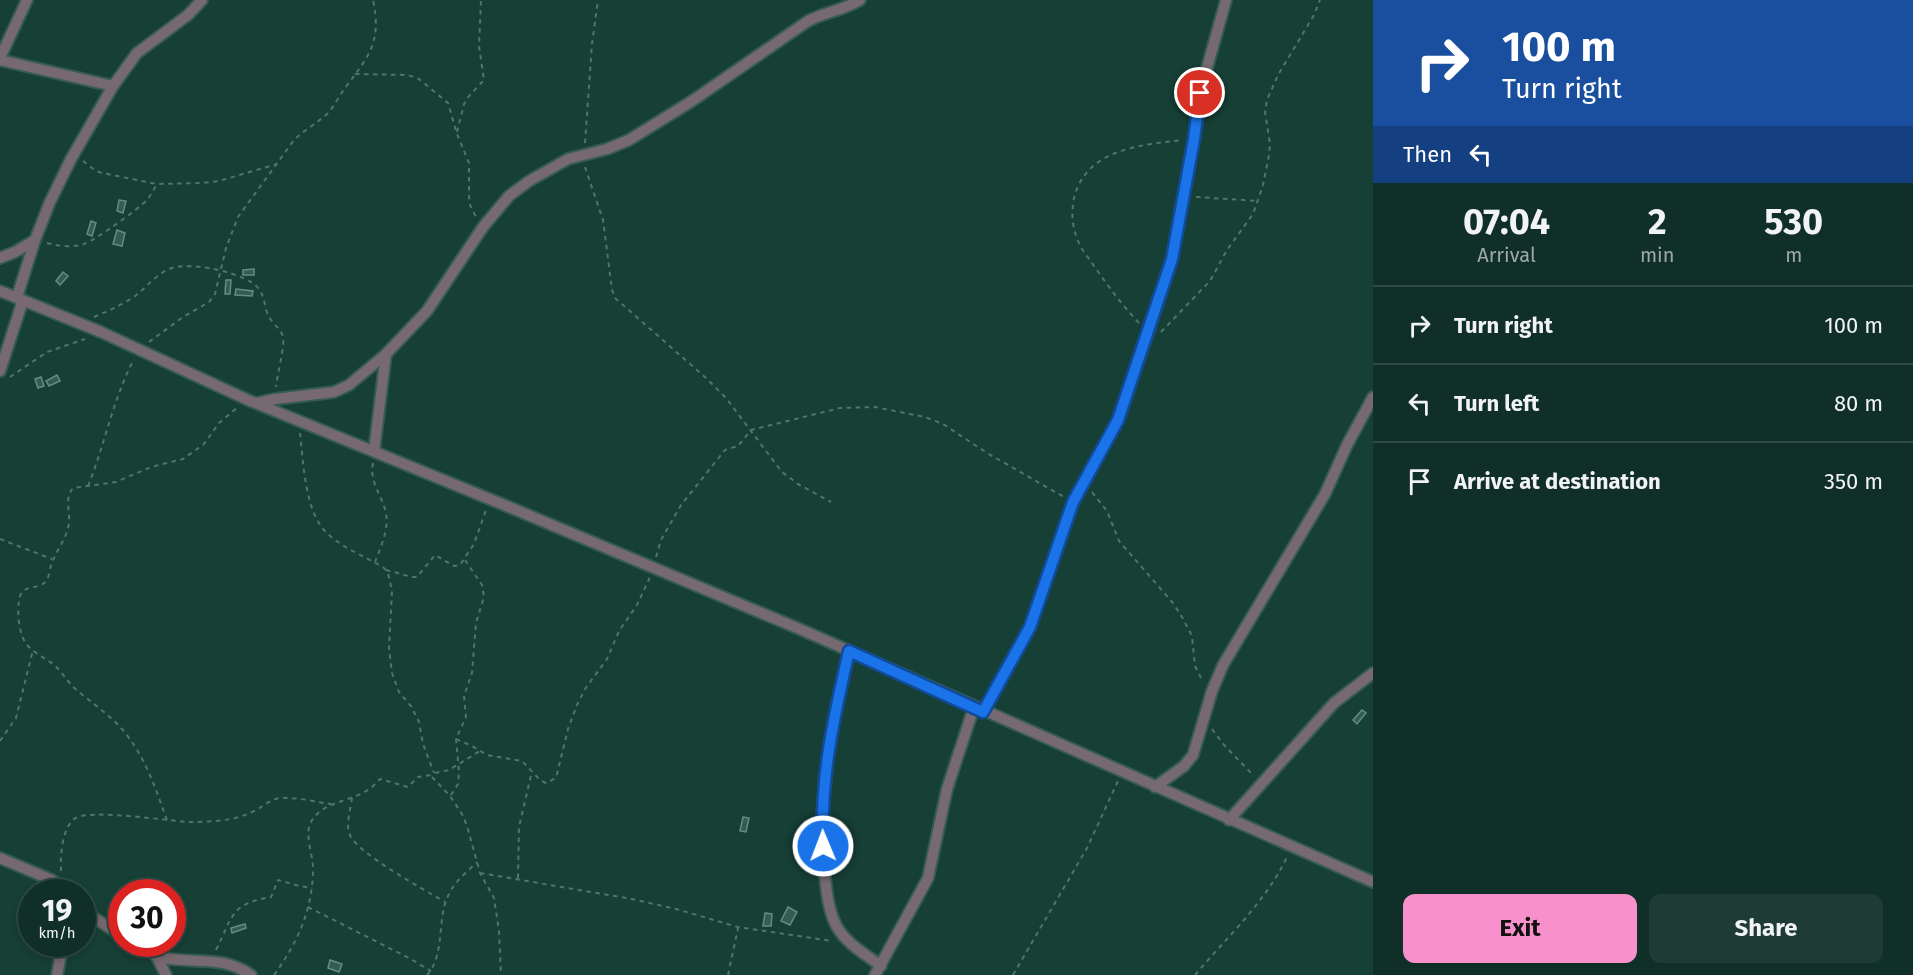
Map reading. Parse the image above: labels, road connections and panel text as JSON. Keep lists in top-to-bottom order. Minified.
{"page":{"turn":["100 m","Turn right"],"then":"Then","eta":["07:04","Arrival","2","min","530","m"],"list":[{"name":"Turn right","value":"100 m"},{"name":"Turn left","value":"80 m"},{"name":"Arrive at destination","value":"350 m"}],"speed":"19 km/h","limit":"30","buttons":["Exit","Share"]}}
